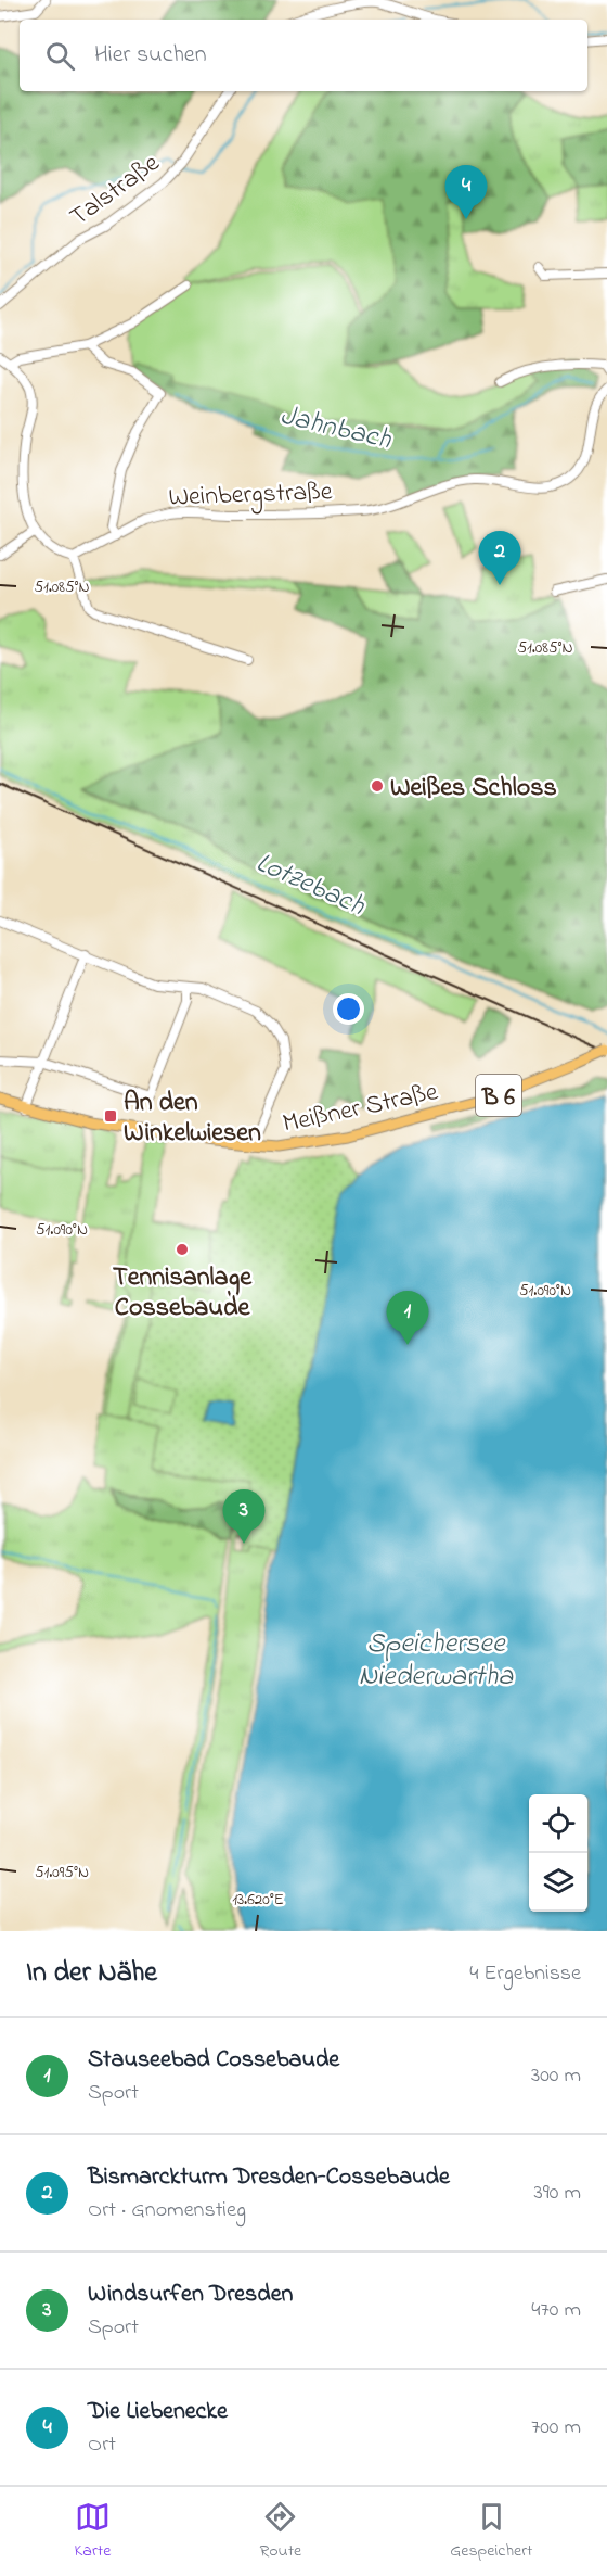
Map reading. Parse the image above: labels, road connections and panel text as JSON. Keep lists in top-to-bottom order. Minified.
{"streets":{"main road":["B 6","Meißner Straße"],"street":["Talstraße","Weinbergstraße"]},"water":["Jahnbach","Lotzebach","Speichersee Niederwartha"],"places":{"other":["Weißes Schloss","Tennisanlage Cossebaude"],"transit":["An den Winkelwiesen"]},"page":{"search":"Hier suchen","pins":["4","2","1","3"],"heading":["In der Nähe","4 Ergebnisse"],"list":[{"mark":"1","name":"Stauseebad Cossebaude","note":"Sport","value":"300 m"},{"mark":"2","name":"Bismarckturm Dresden-Cossebaude","note":"Ort · Gnomenstieg","value":"390 m"},{"mark":"3","name":"Windsurfen Dresden","note":"Sport","value":"470 m"},{"mark":"4","name":"Die Liebenecke","note":"Ort","value":"700 m"}],"nav":["Karte","Route","Gespeichert"]},"coordinates":["51.085°N","51.090°N","51.095°N","13.620°E"]}
